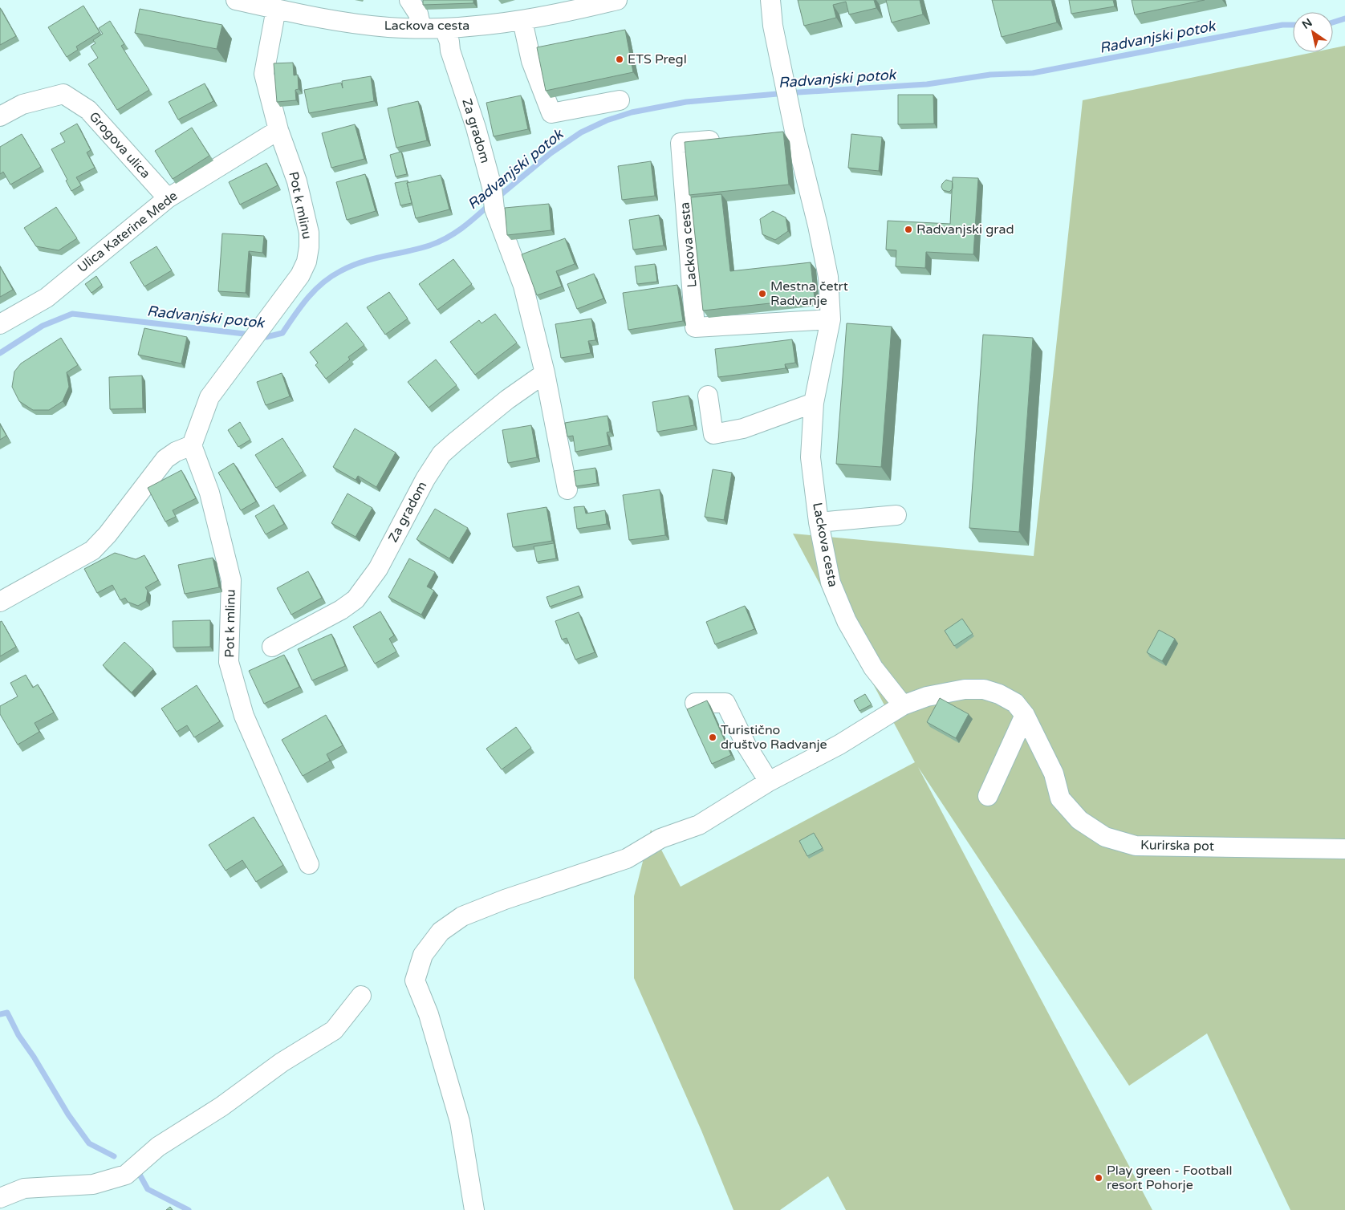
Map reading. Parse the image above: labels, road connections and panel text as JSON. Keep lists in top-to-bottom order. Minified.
{"streets":{"street":["Lackova cesta","Za gradom","Grogova ulica","Pot k mlinu","Ulica Katerine Mede","Kurirska pot"]},"crossings":[["Lackova cesta","Za gradom"],["Lackova cesta","Pot k mlinu"],["Lackova cesta","Kurirska pot"],["Grogova ulica","Ulica Katerine Mede"],["Pot k mlinu","Ulica Katerine Mede"]],"water":["Radvanjski potok"],"places":["ETS Pregl","Radvanjski grad","Mestna četrt Radvanje","Turistično društvo Radvanje","Play green - Football resort Pohorje"],"north":"top left"}
